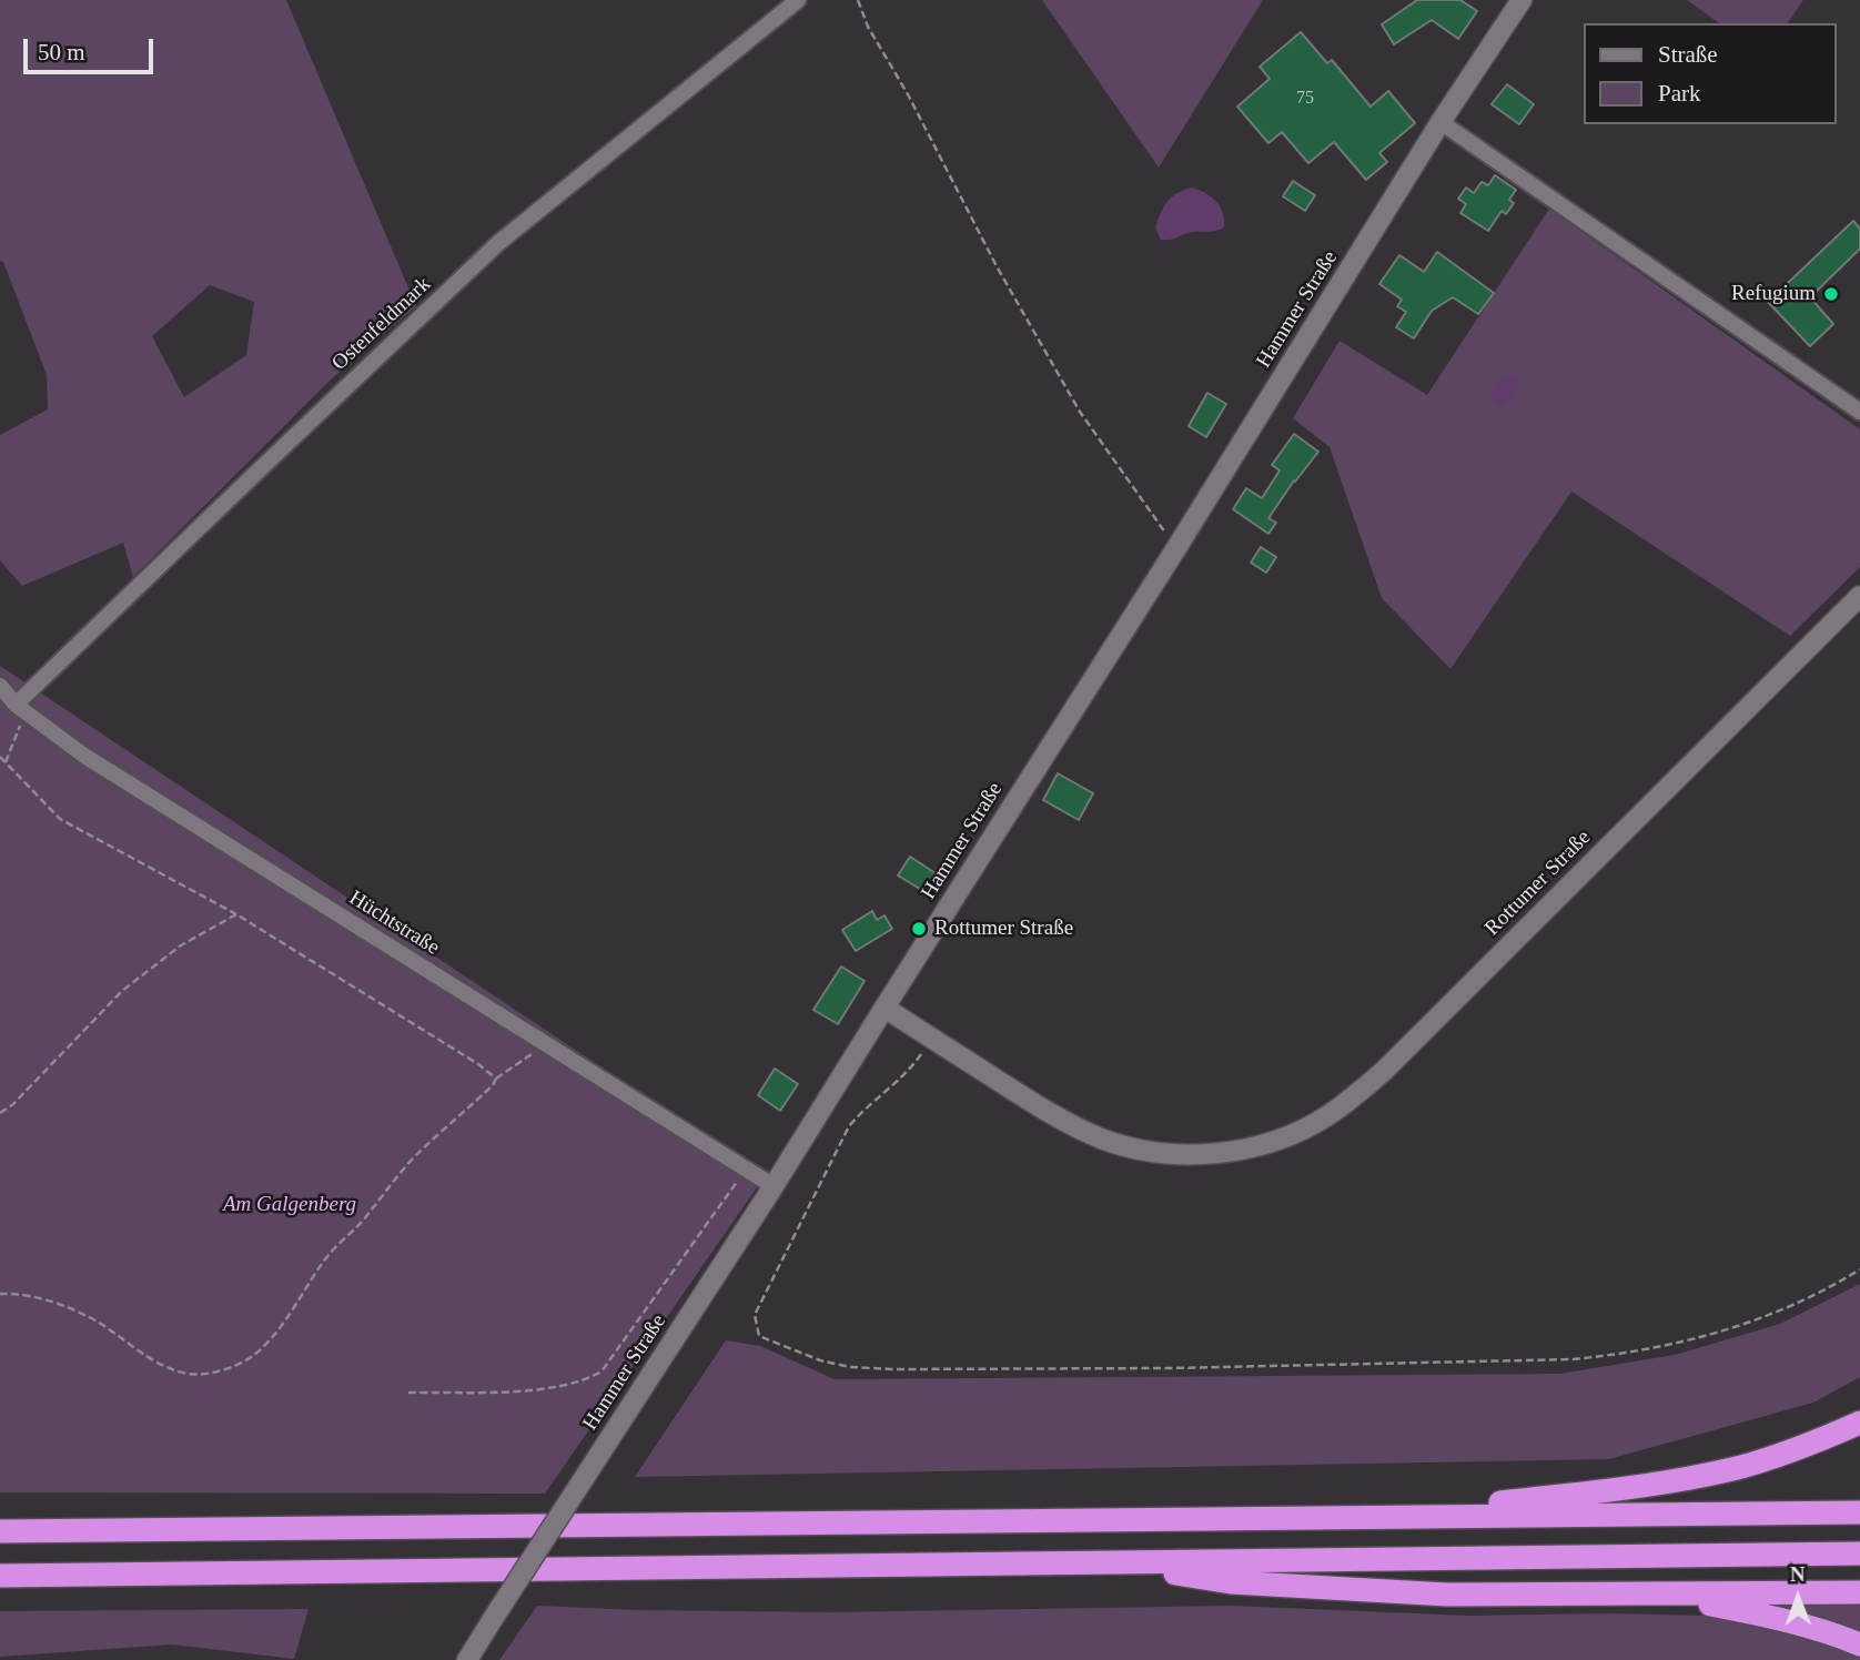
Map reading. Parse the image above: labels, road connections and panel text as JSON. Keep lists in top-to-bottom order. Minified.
{"streets":{"main road":["Hammer Straße","Rottumer Straße"],"street":["Ostenfeldmark","Hüchtstraße"]},"crossings":[["Hammer Straße","Rottumer Straße"],["Hammer Straße","Hüchtstraße"],["Ostenfeldmark","Hüchtstraße"]],"parks":["Am Galgenberg"],"places":["Refugium","Rottumer Straße"],"house_numbers":["75"],"legend":["Straße","Park"],"scale_bar":"50 m","north":"top"}
